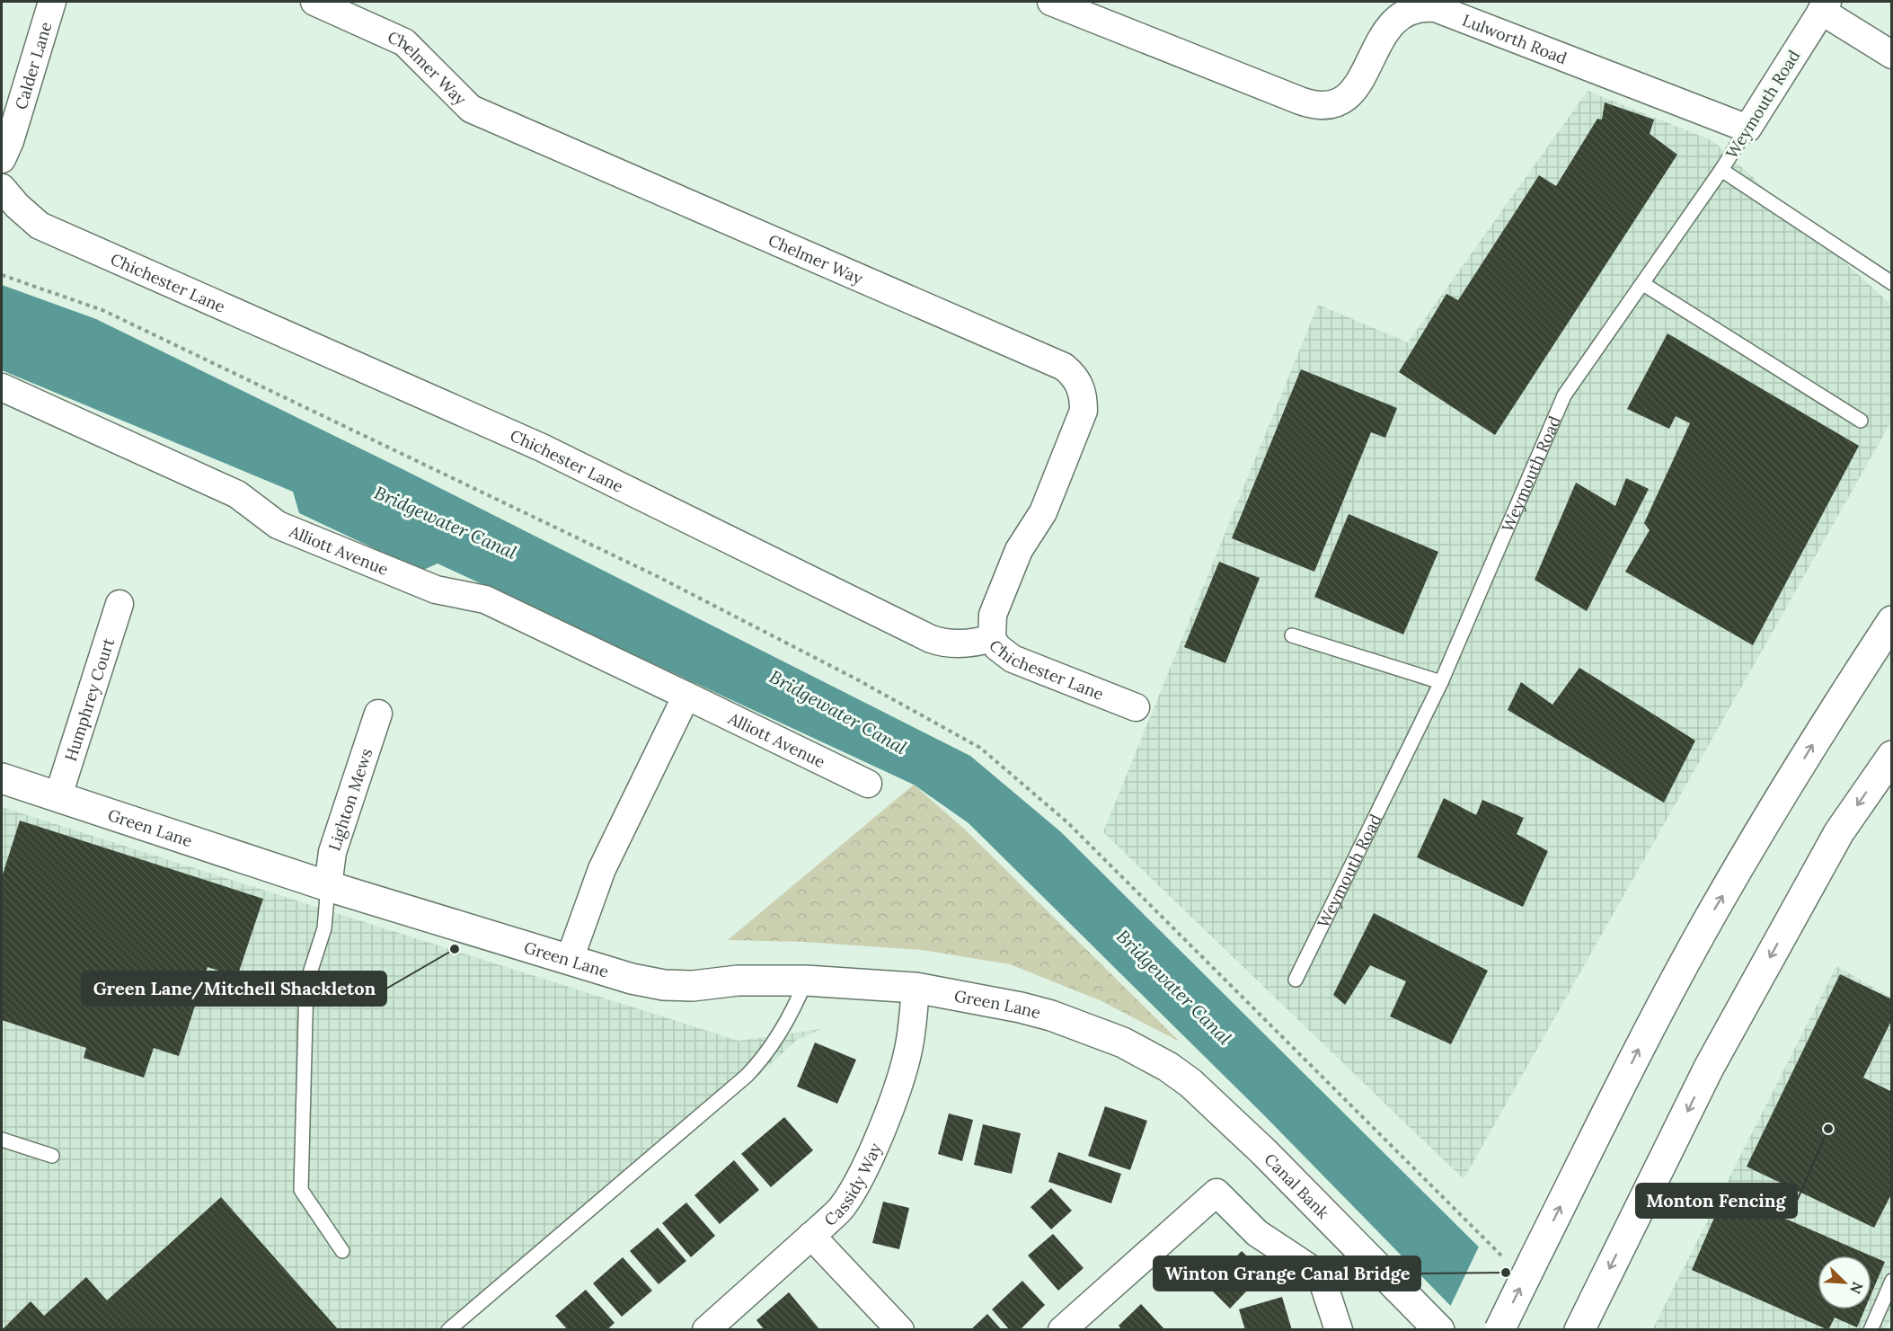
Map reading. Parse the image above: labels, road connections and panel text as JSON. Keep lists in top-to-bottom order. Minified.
{"streets":{"main road":["Green Lane","Canal Bank"],"street":["Lulworth Road","Calder Lane","Chelmer Way","Weymouth Road","Chichester Lane","Alliott Avenue","Humphrey Court","Lighton Mews","Cassidy Way"]},"crossings":[["Lulworth Road","Weymouth Road"],["Chelmer Way","Chichester Lane"],["Humphrey Court","Green Lane"],["Lighton Mews","Green Lane"],["Green Lane","Cassidy Way"],["Green Lane","Canal Bank"]],"water":["Bridgewater Canal"],"places":["Green Lane/Mitchell Shackleton","Monton Fencing","Winton Grange Canal Bridge"],"north":"bottom right"}
